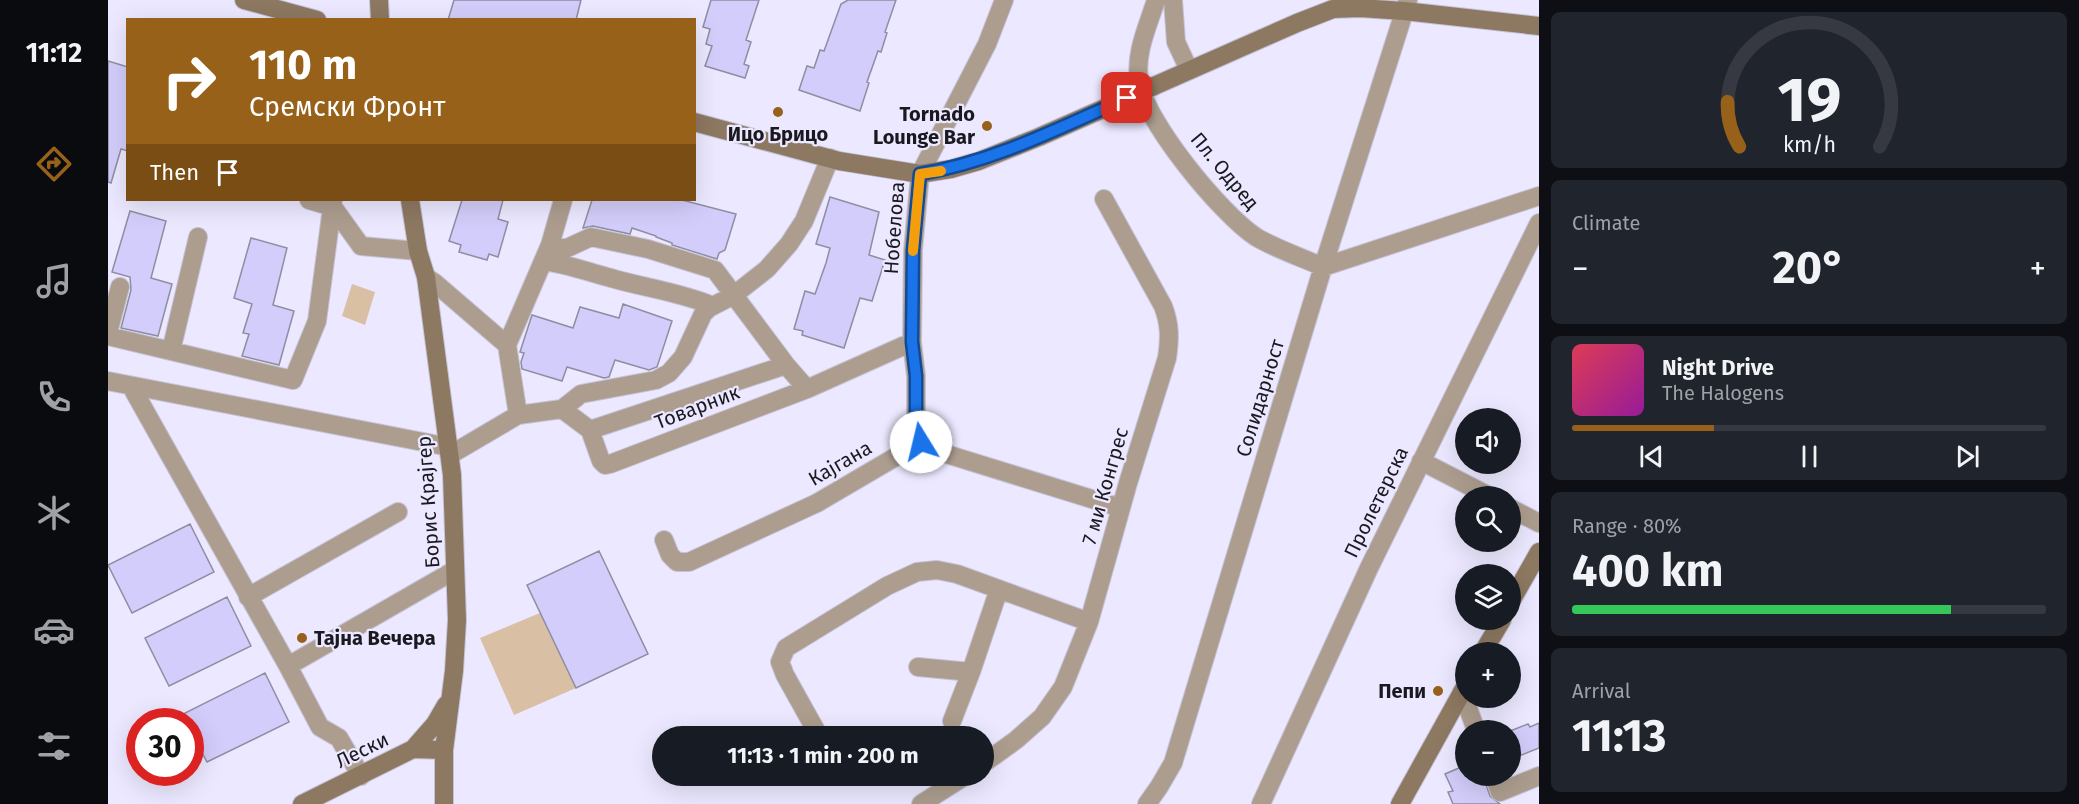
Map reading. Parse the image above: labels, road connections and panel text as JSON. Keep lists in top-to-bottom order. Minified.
{"streets":{"street":["Пл. Одред","Нобелова","Солидарност","Товарник","Кајгана","7 ми Конгрес","Борис Крајгер","Пролетерска","Лески"]},"crossings":[["Пл. Одред","Солидарност"],["Нобелова","Товарник"],["Нобелова","Кајгана"],["Борис Крајгер","Лески"]],"places":["Ицо Брицо","Tornado Lounge Bar","Тајна Вечера","Пепи"],"page":{"tabs":"11:12","turn":["110 m","Сремски Фронт"],"then":"Then","tile":["Climate",["Range · 80%","400 km"],["Arrival","11:13"]],"heat":["−","20°","+"],"song":["Night Drive","The Halogens"],"map_buttons":["+","−"],"limit":"30","trip":"11:13 · 1 min · 200 m","gauge":["19","km/h"]}}
